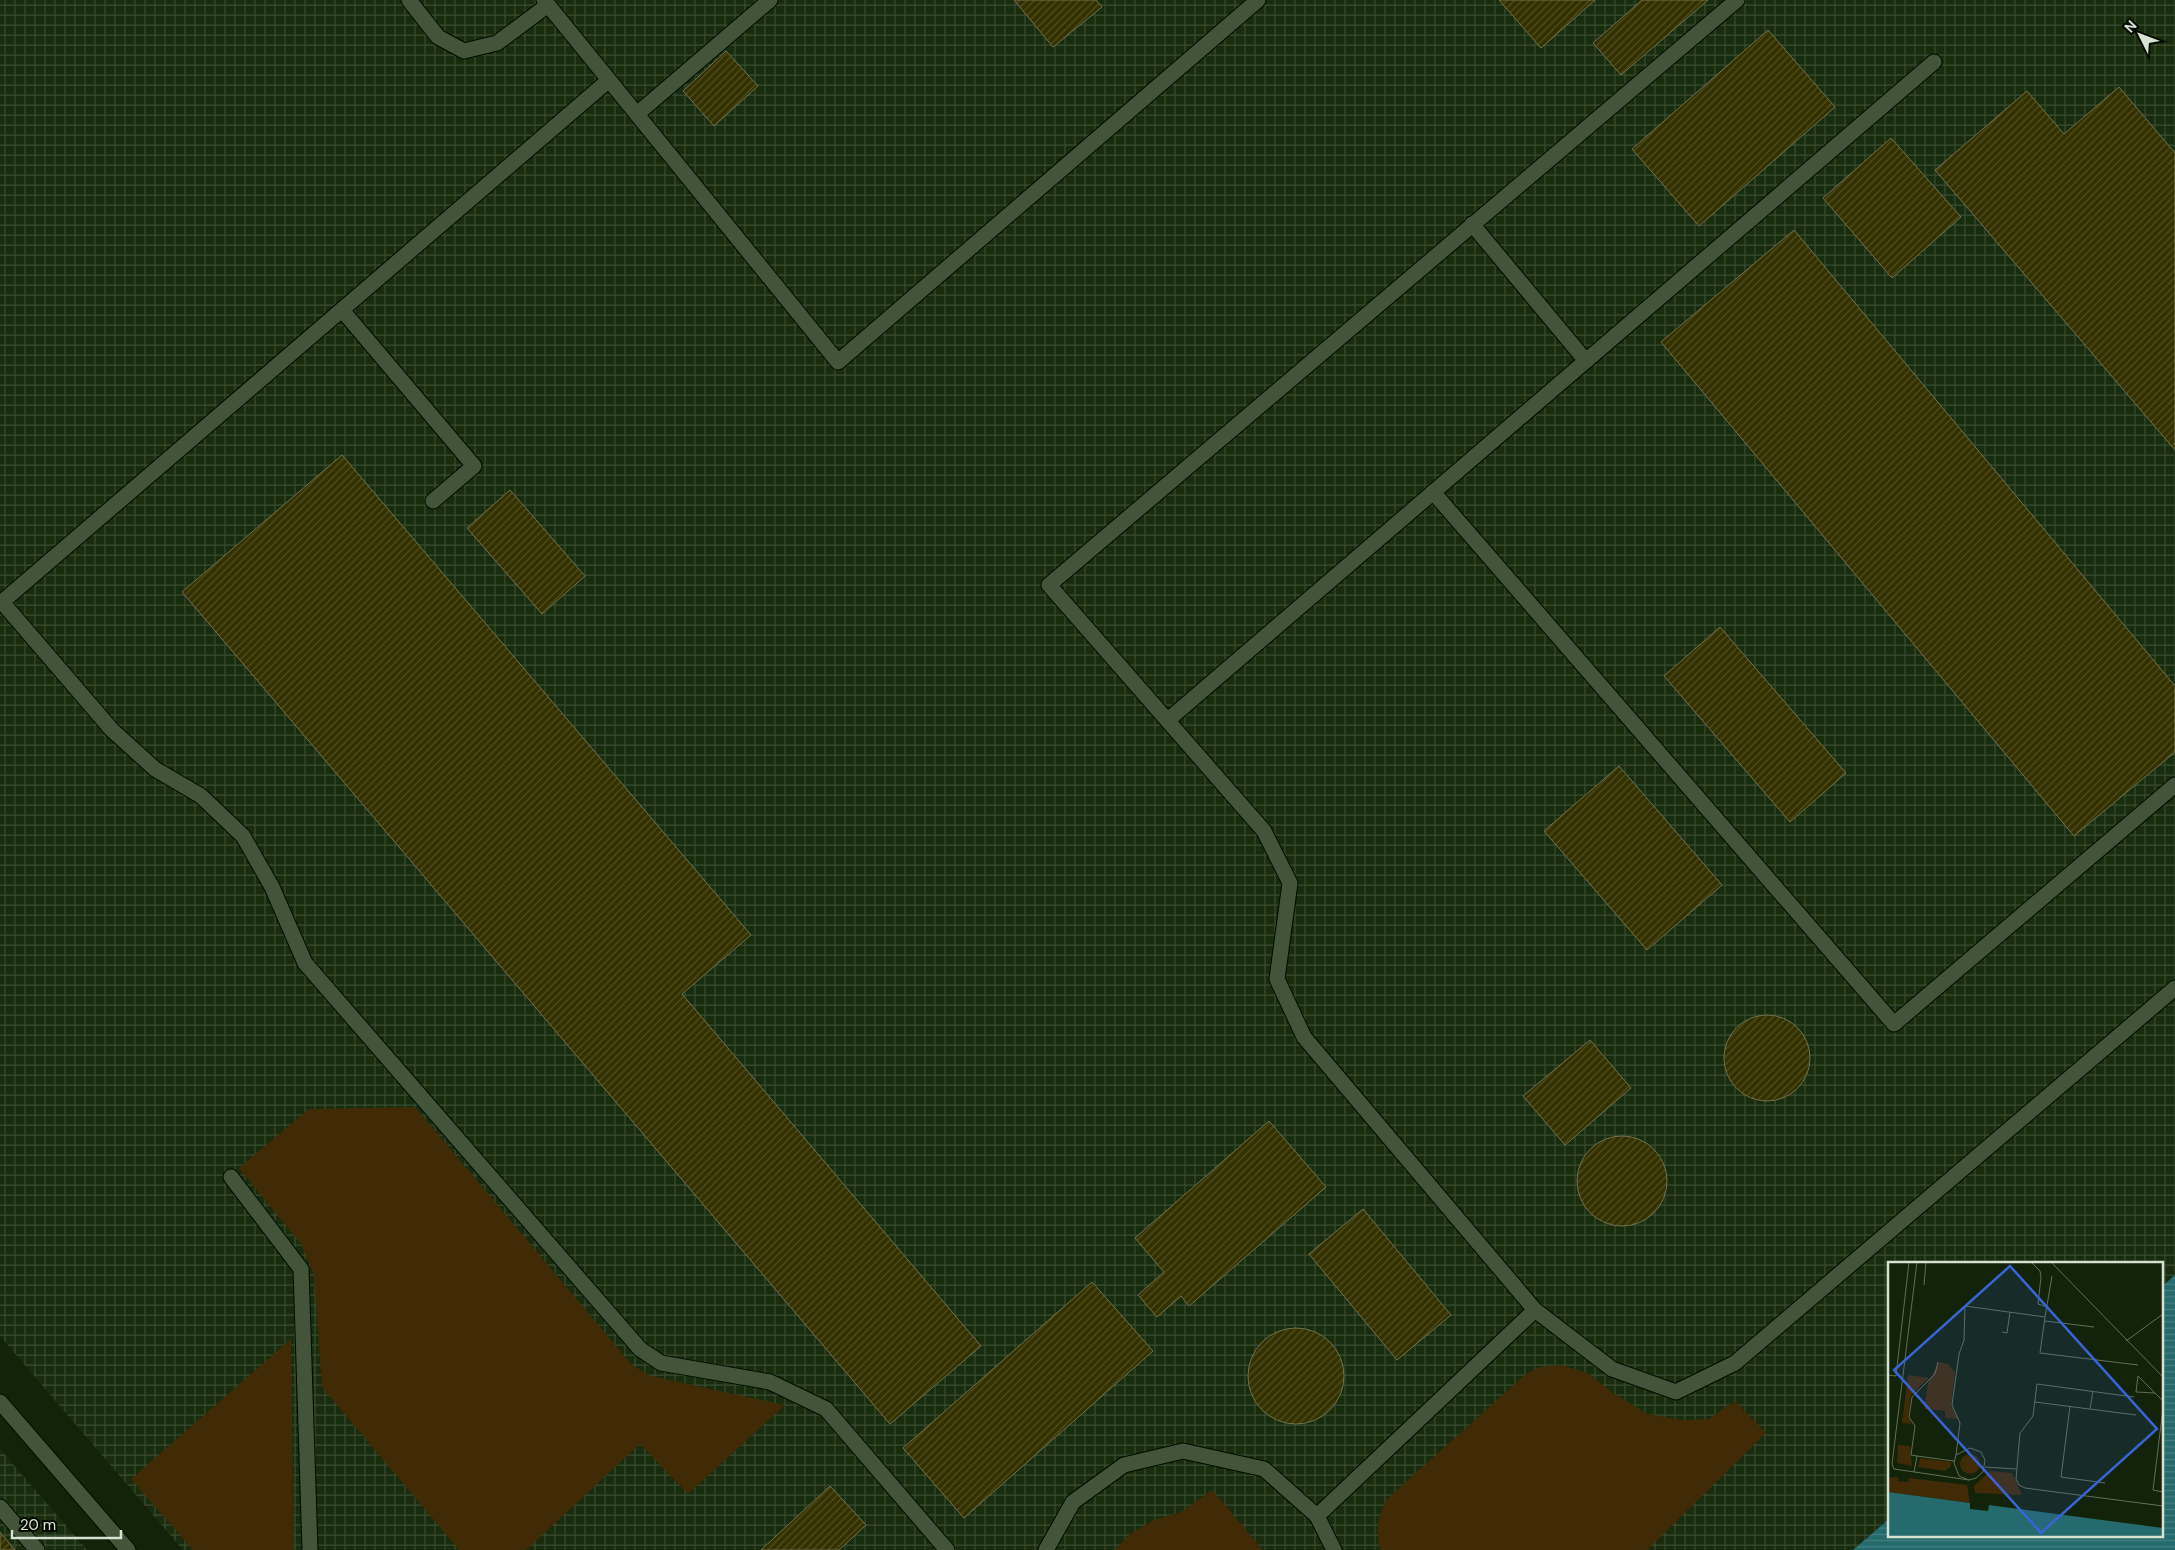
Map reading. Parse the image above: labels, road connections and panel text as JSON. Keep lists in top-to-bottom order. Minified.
{"scale_bar":"20 m","north":"top left"}
